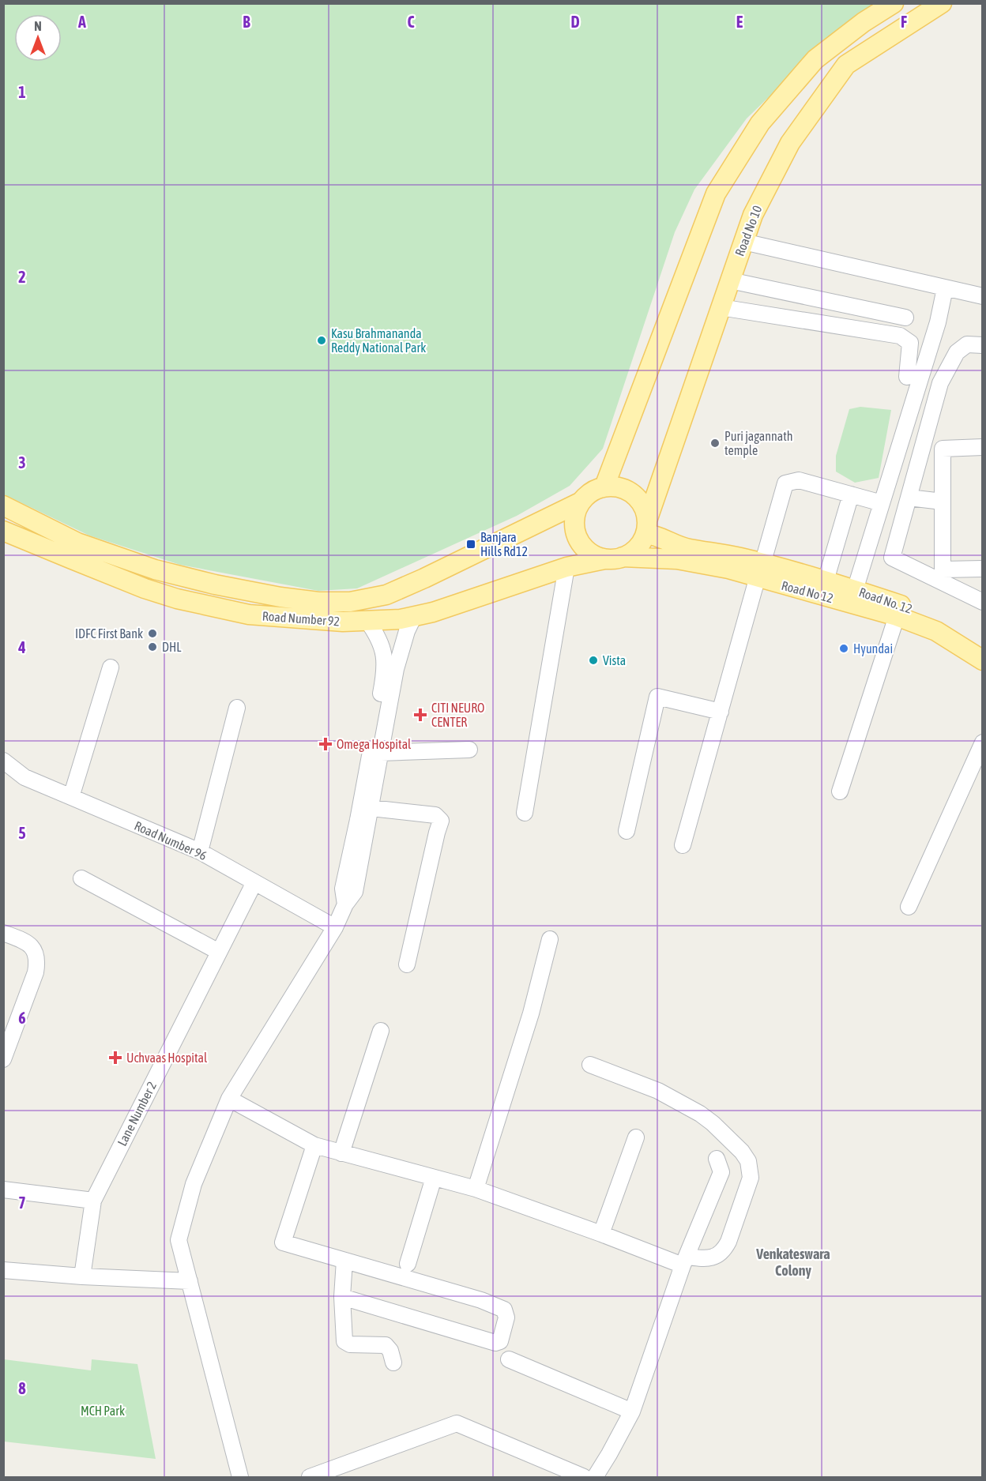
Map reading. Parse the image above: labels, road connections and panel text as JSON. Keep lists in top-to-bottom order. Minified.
{"streets":{"main road":["Road No 10","Road No 12","Road No. 12","Road Number 92"],"street":["Road Number 96","Lane Number 2"]},"crossings":[["Road No 10","Road No 12"],["Road No 10","Road No. 12"],["Road No 10","Road Number 92"],["Road No 12","Road No. 12"],["Road No 12","Road Number 92"],["Road No. 12","Road Number 92"],["Road Number 96","Lane Number 2"]],"districts":["Venkateswara Colony"],"parks":["MCH Park"],"places":{"other":["Kasu Brahmananda Reddy National Park","Puri jagannath temple","IDFC First Bank","DHL","Hyundai","Vista"],"transit":["Banjara Hills Rd12"],"health":["CITI NEURO CENTER","Omega Hospital","Uchvaas Hospital"]},"north":"top","grid":{"columns":["A","B","C","D","E","F"],"rows":["1","2","3","4","5","6","7","8"]}}
